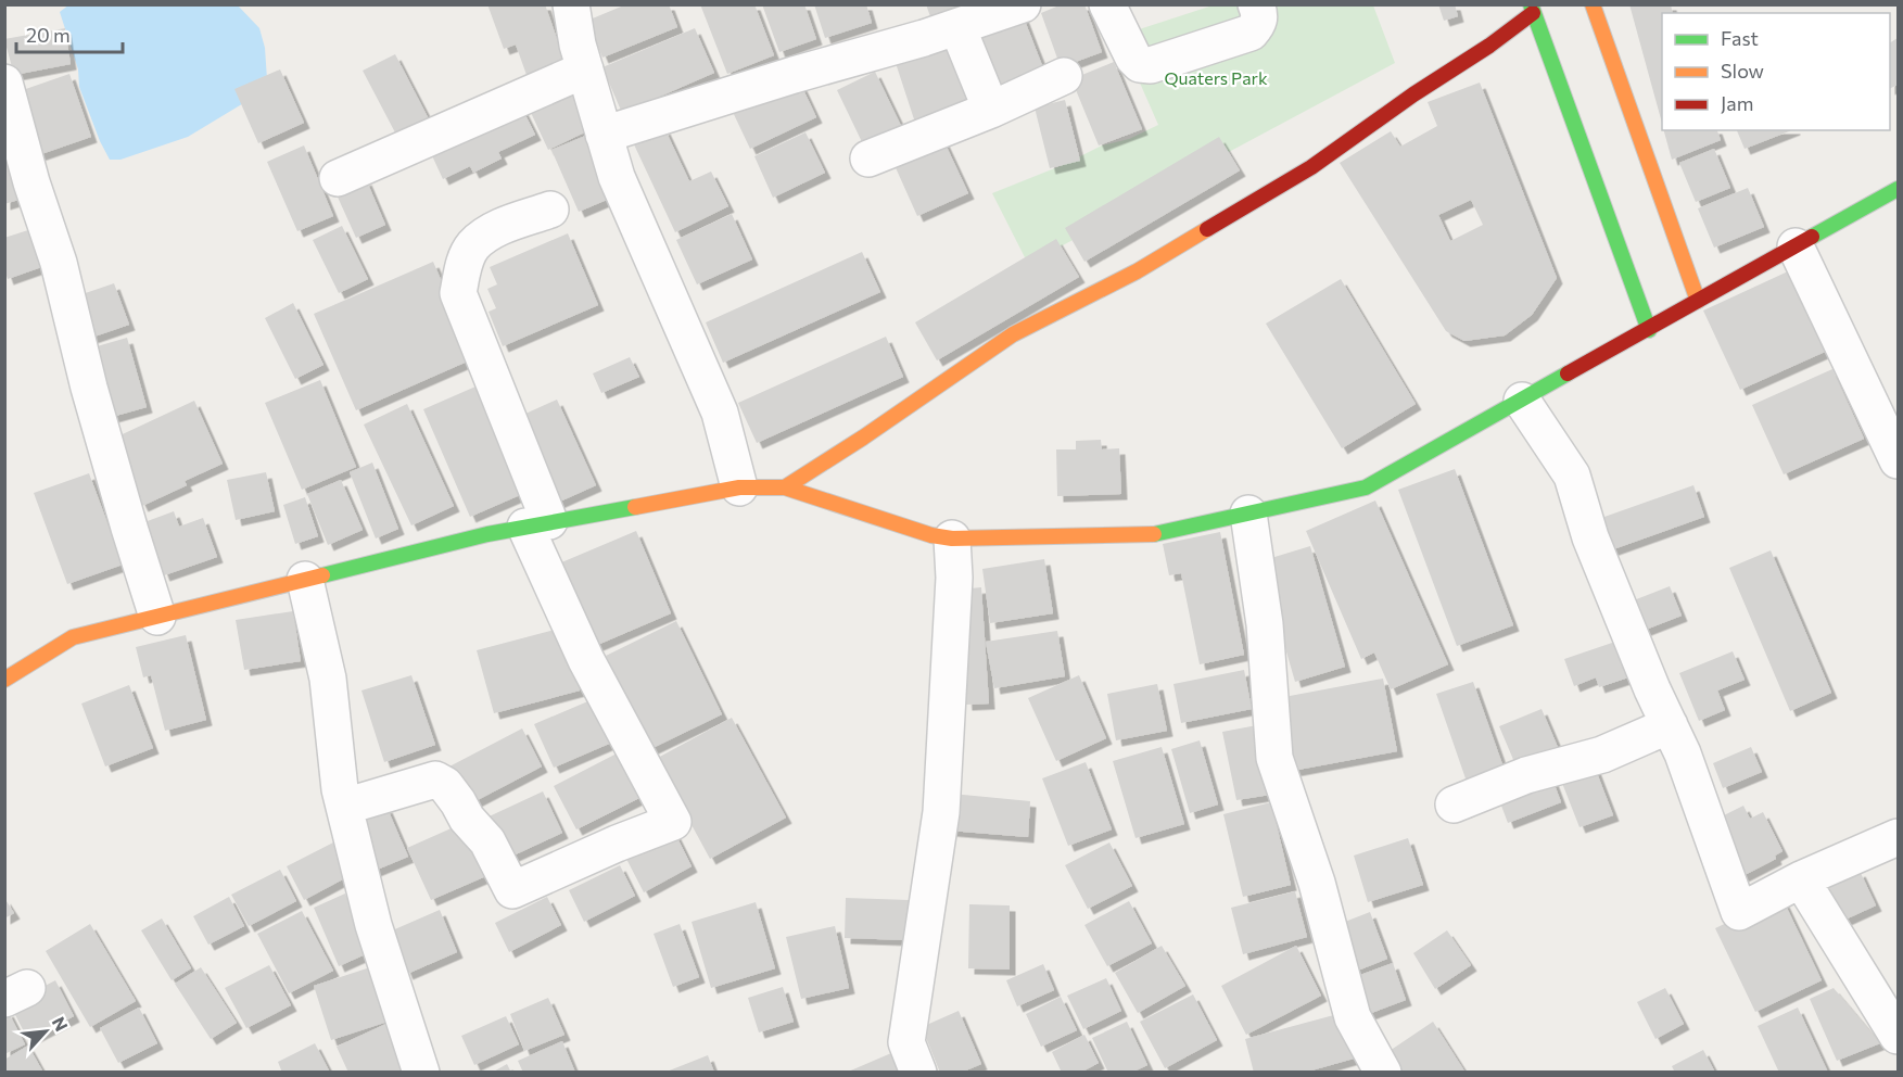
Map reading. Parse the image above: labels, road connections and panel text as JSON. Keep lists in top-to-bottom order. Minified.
{"parks":["Quaters Park"],"legend":["Fast","Slow","Jam"],"scale_bar":"20 m","north":"top right"}
